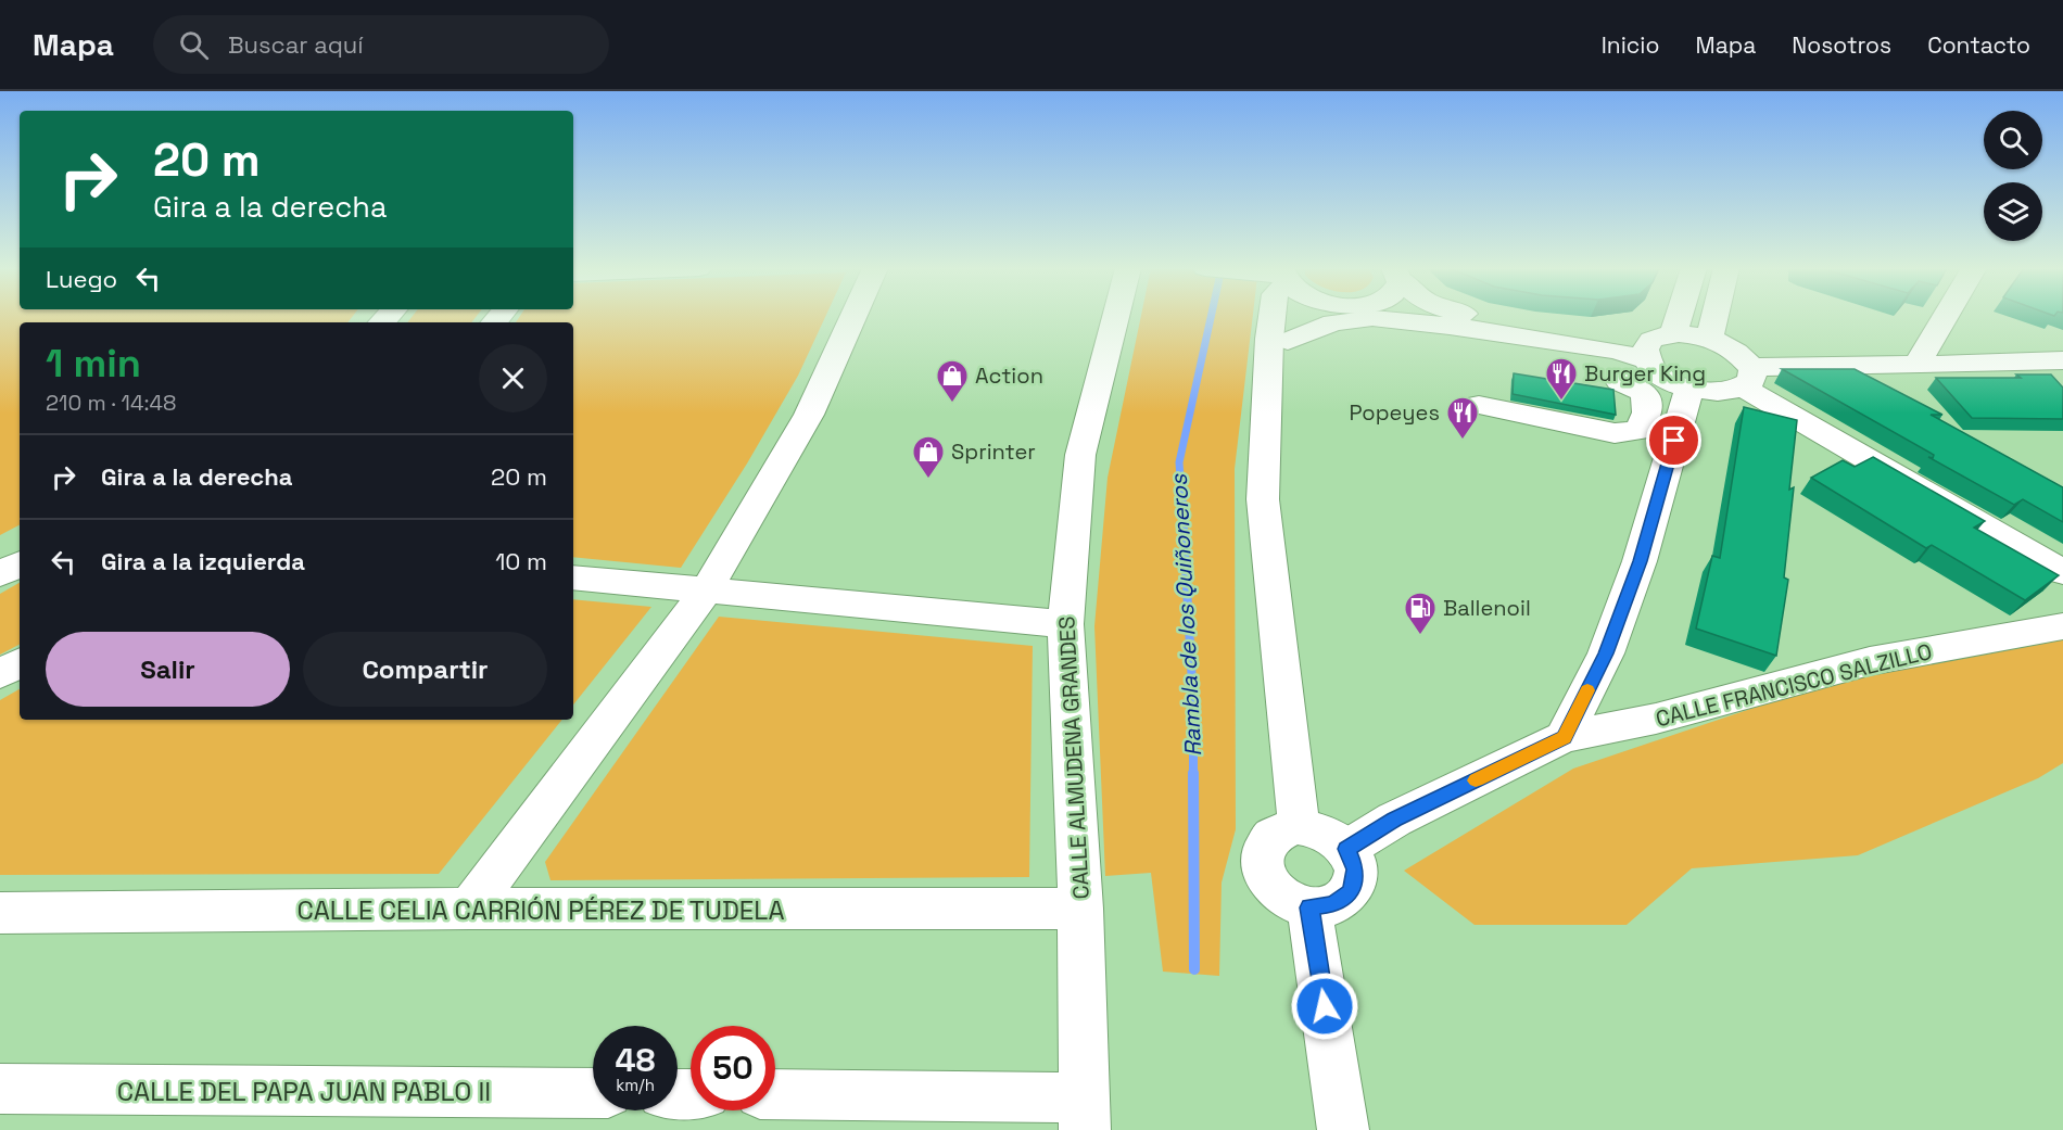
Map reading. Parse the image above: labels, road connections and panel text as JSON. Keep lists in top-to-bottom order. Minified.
{"streets":{"street":["CALLE FRANCISCO SALZILLO","CALLE ALMUDENA GRANDES","CALLE CELIA CARRIÓN PÉREZ DE TUDELA","CALLE DEL PAPA JUAN PABLO II"]},"crossings":[["CALLE ALMUDENA GRANDES","CALLE CELIA CARRIÓN PÉREZ DE TUDELA"]],"water":["Rambla de los Quiñoneros"],"places":{"restaurant":["Burger King","Popeyes"],"shop":["Action","Sprinter"],"fuel station":["Ballenoil"]},"page":{"header":"Mapa","search":"Buscar aquí","nav":["Inicio","Mapa","Nosotros","Contacto"],"turn":["20 m","Gira a la derecha"],"then":"Luego","heading":["1 min","210 m · 14:48"],"list":[{"name":"Gira a la derecha","value":"20 m"},{"name":"Gira a la izquierda","value":"10 m"}],"buttons":["Salir","Compartir"],"speed":"48 km/h","limit":"50"}}
